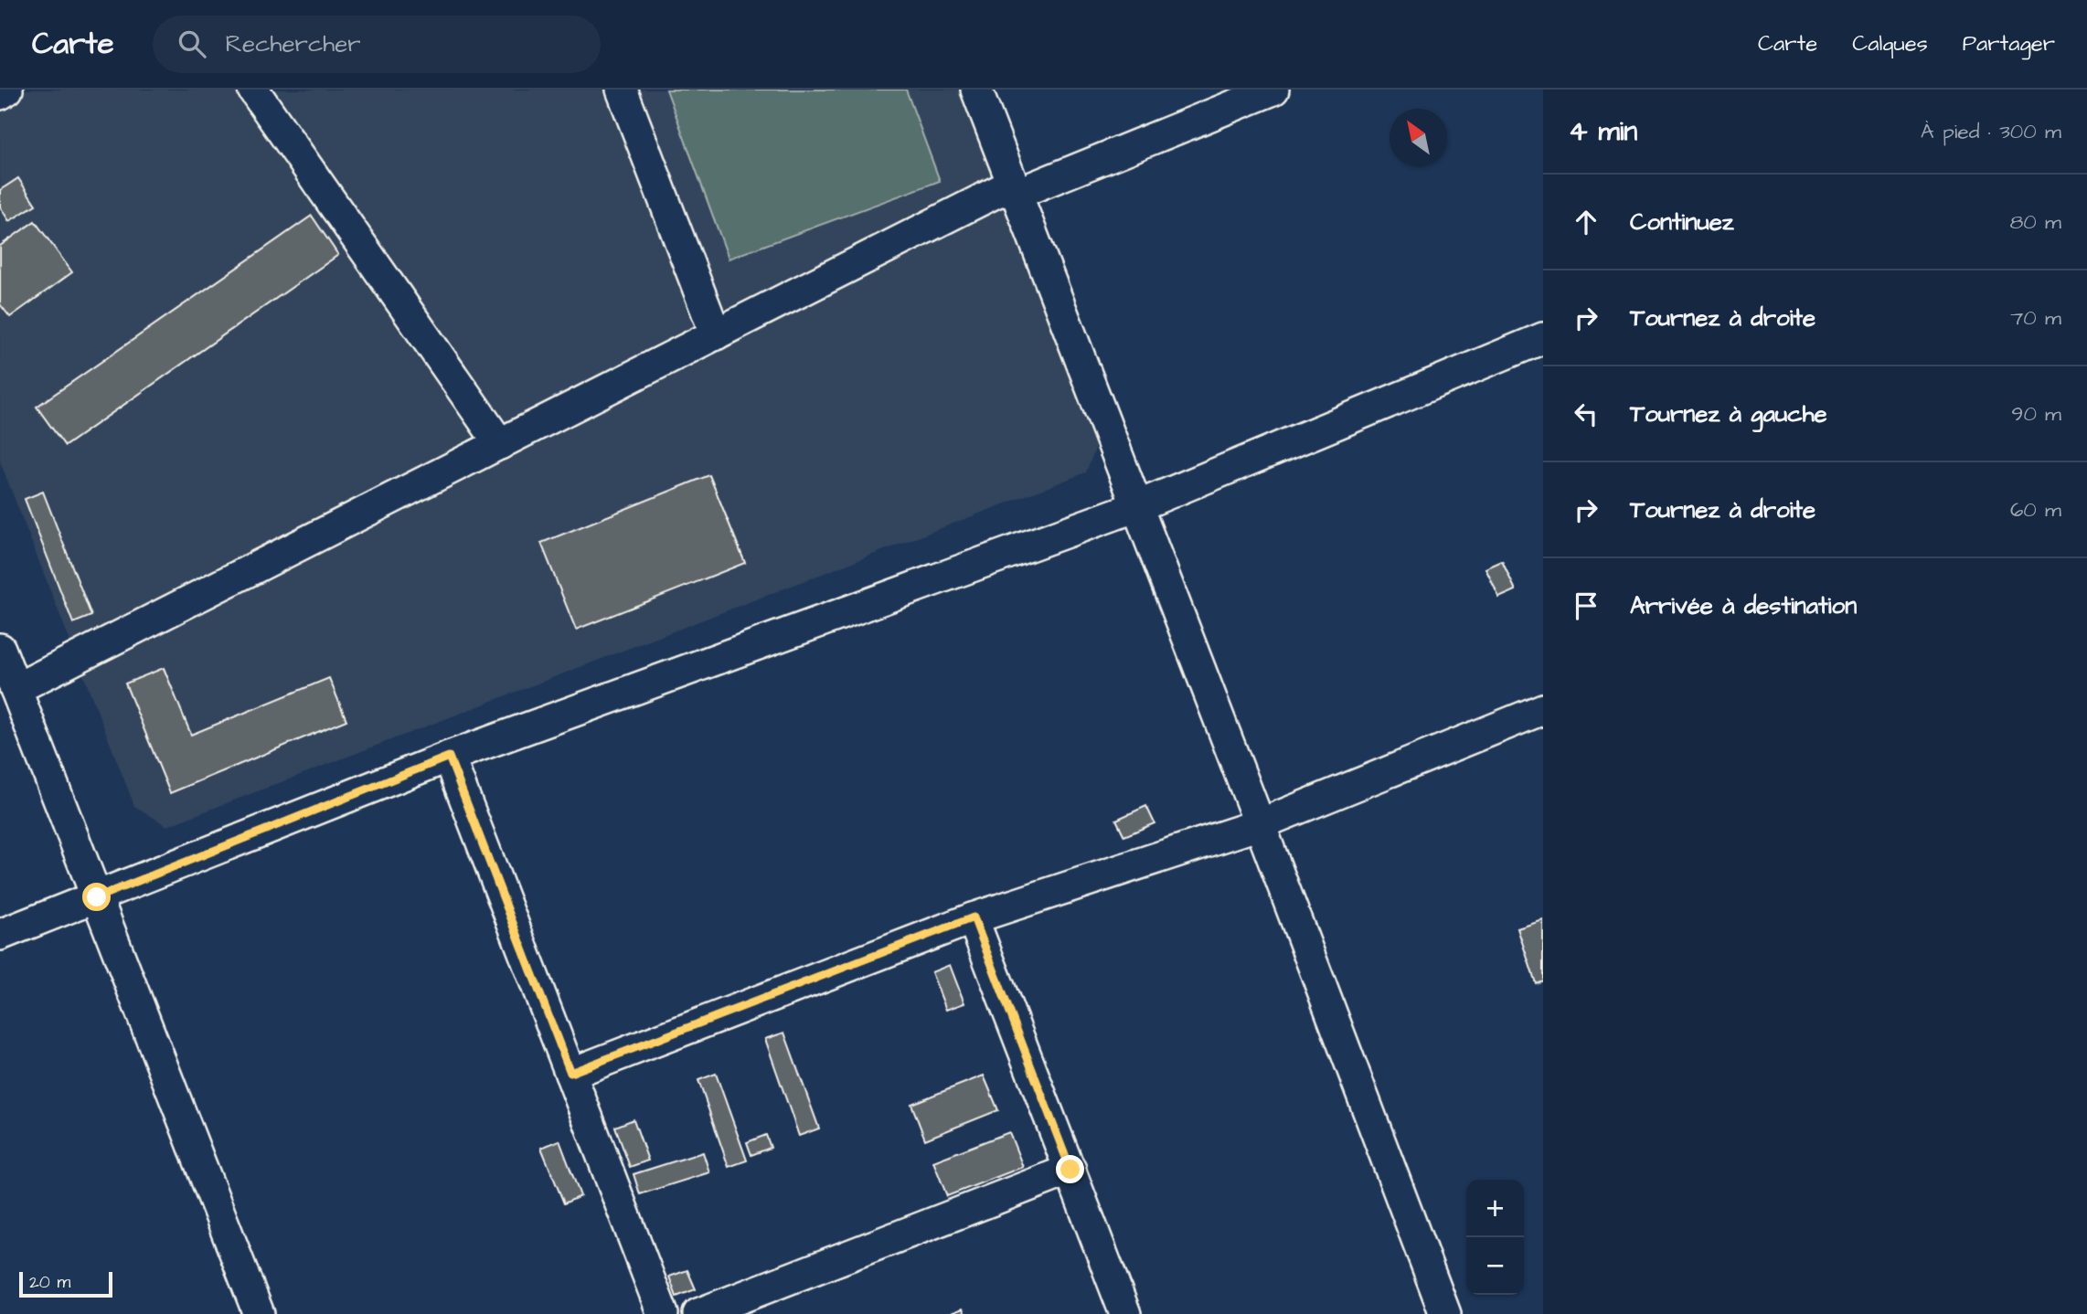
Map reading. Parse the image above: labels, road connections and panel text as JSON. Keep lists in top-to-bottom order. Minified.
{"scale_bar":"20 m","north":"top left","page":{"header":"Carte","search":"Rechercher","nav":["Carte","Calques","Partager"],"heading":["4 min","À pied · 300 m"],"list":[["Continuez","80 m"],["Tournez à droite","70 m"],["Tournez à gauche","90 m"],["Tournez à droite","60 m"],"Arrivée à destination"],"map_buttons":["+","−"],"scale":"20 m"}}
